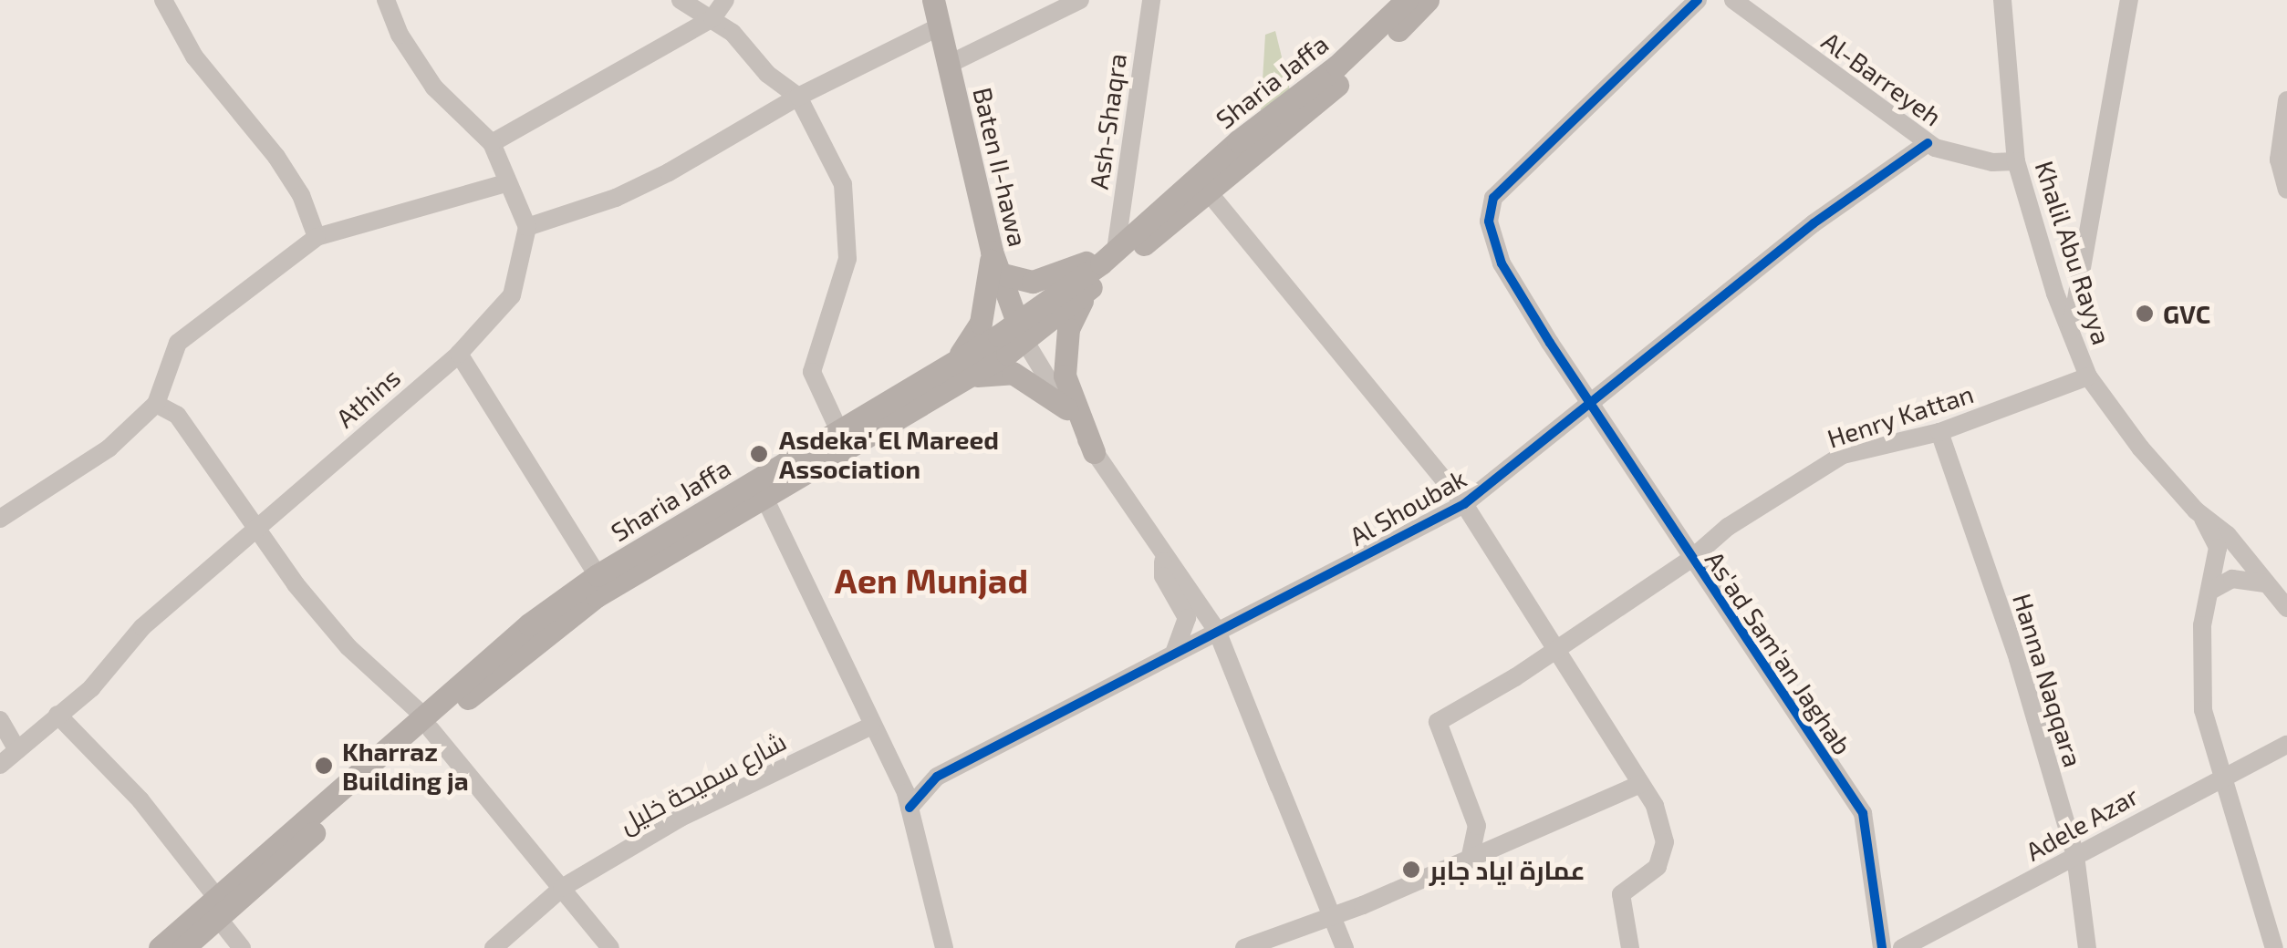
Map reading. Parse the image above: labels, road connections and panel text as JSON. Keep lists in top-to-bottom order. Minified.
{"streets":{"main road":["Sharia Jaffa","Baten II-hawa"],"street":["Al-Barreyeh","Ash-Shaqra","Khalil Abu Rayya","Athins","Henry Kattan","Al Shoubak","As'ad Sam'an Jaghab","Hanna Naqqara","شارع سميحة خليل","Adele Azar"]},"crossings":[["Al-Barreyeh","Khalil Abu Rayya"],["Al-Barreyeh","Al Shoubak"],["Sharia Jaffa","Ash-Shaqra"],["Sharia Jaffa","Baten II-hawa"],["Khalil Abu Rayya","Henry Kattan"],["Henry Kattan","As'ad Sam'an Jaghab"],["Henry Kattan","Hanna Naqqara"],["Al Shoubak","As'ad Sam'an Jaghab"],["Hanna Naqqara","Adele Azar"]],"districts":["Aen Munjad"],"places":["GVC","Asdeka' El Mareed Association","Kharraz Building ja","عمارة اياد جابر"]}
